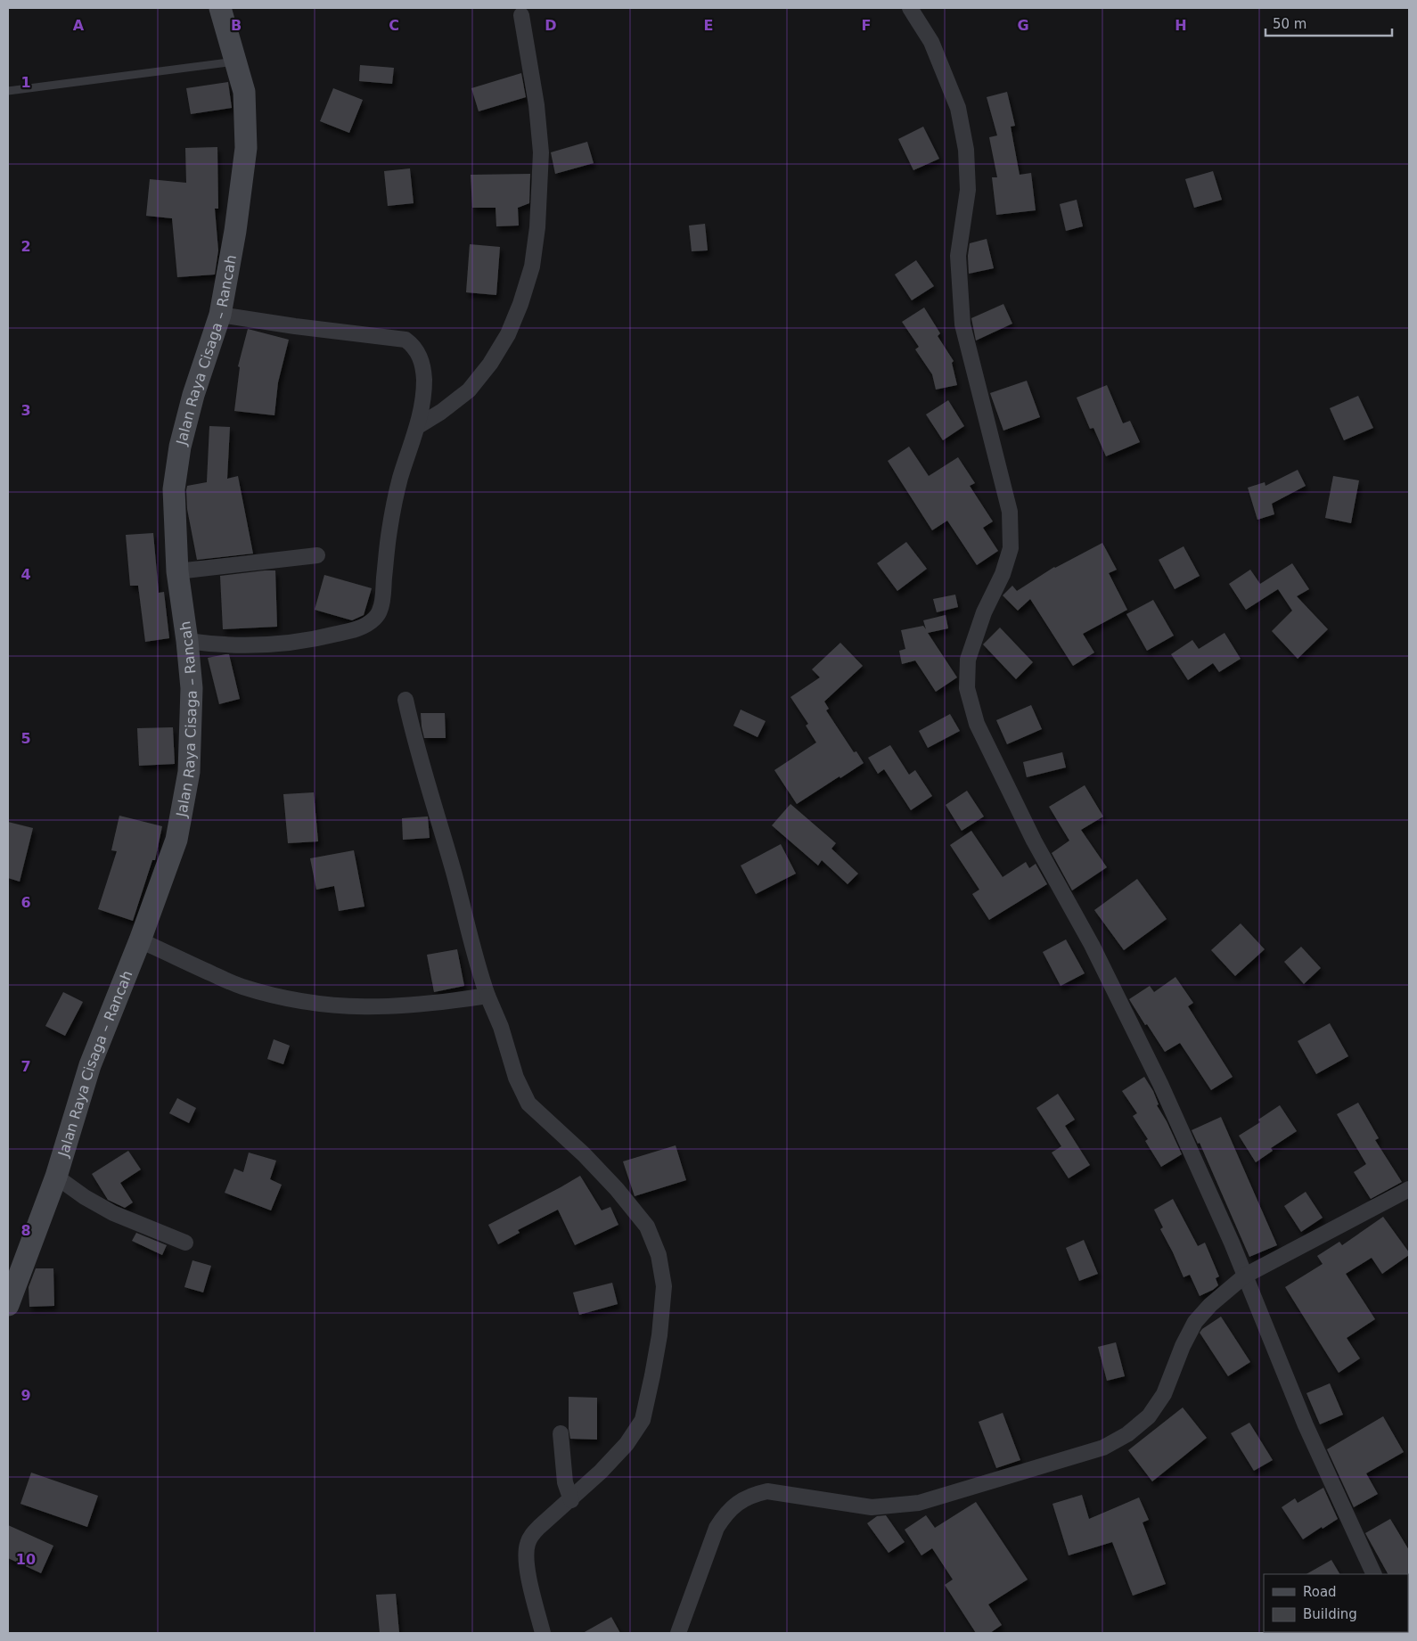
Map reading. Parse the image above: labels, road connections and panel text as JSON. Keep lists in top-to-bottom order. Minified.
{"streets":{"main road":["Jalan Raya Cisaga – Rancah"]},"legend":["Road","Building"],"scale_bar":"50 m","grid":{"columns":["A","B","C","D","E","F","G","H"],"rows":["1","2","3","4","5","6","7","8","9","10"]}}
